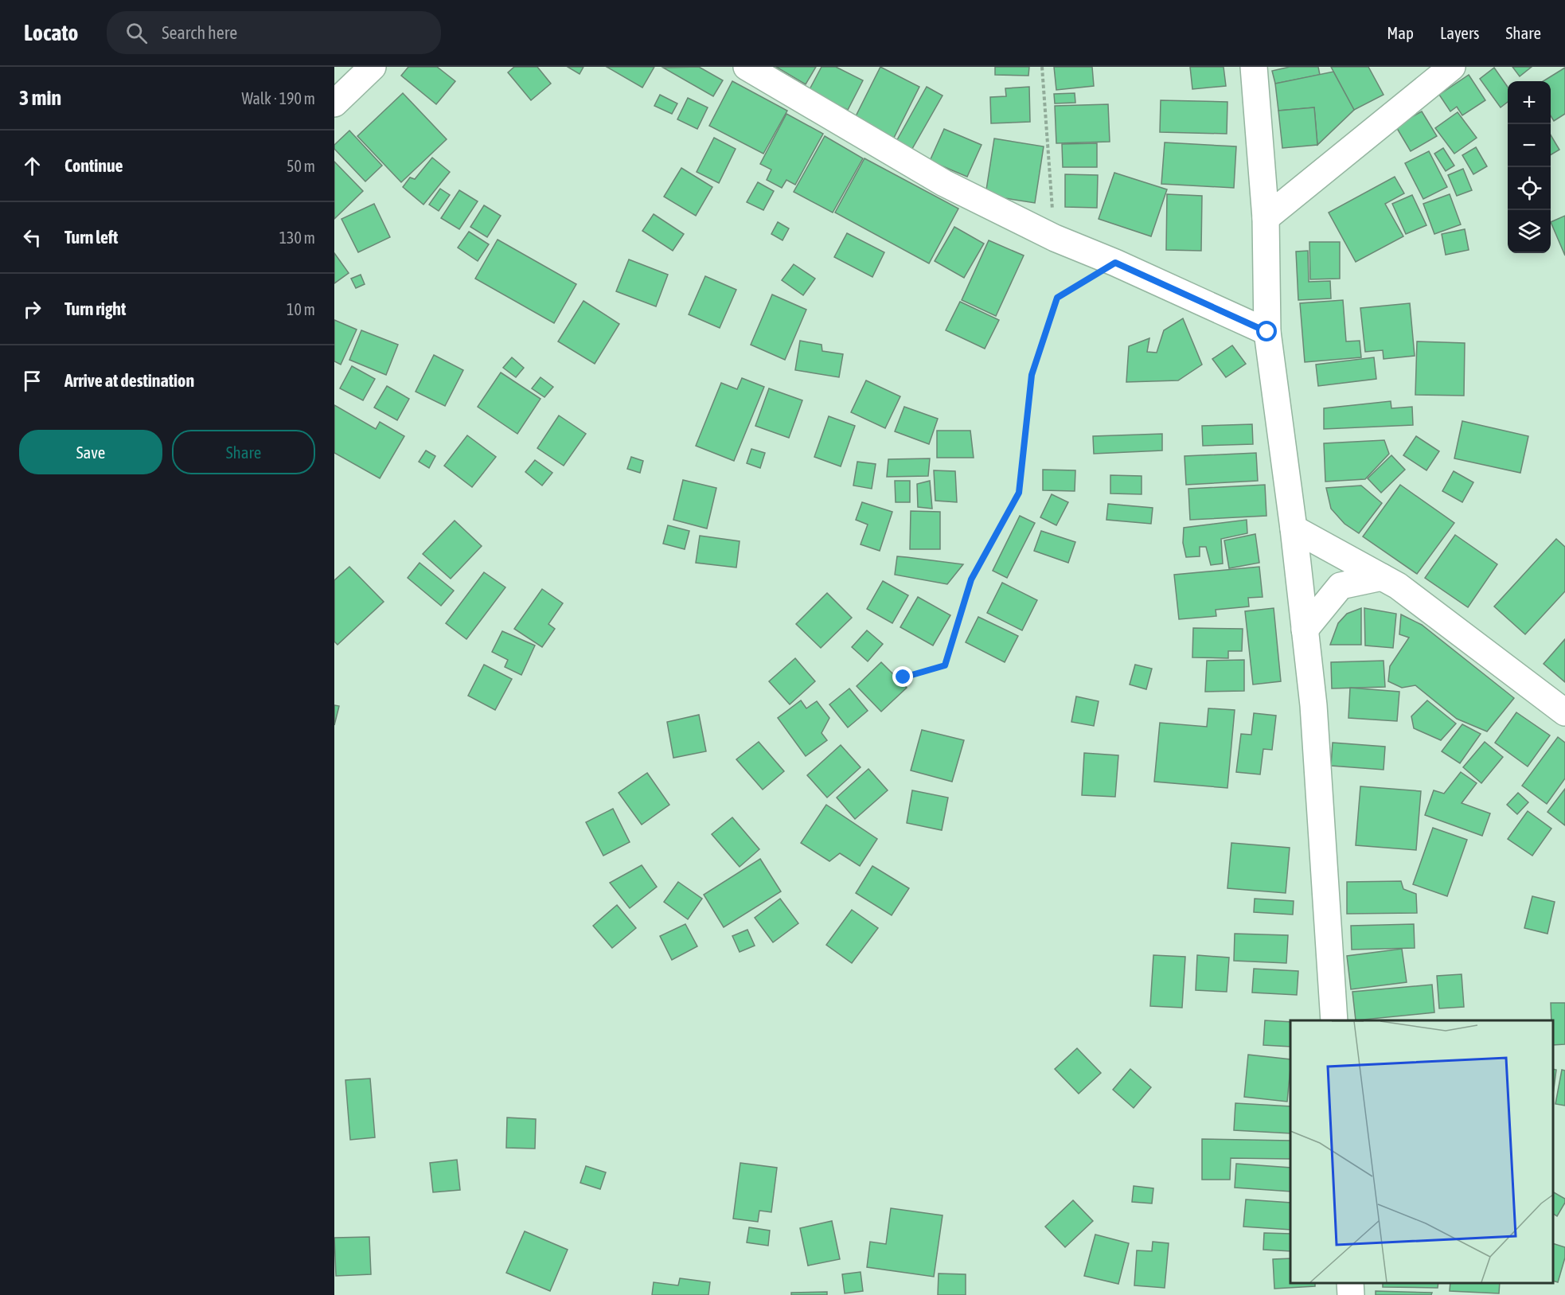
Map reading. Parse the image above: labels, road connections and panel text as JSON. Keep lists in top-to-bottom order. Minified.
{"page":{"header":"Locato","search":"Search here","nav":["Map","Layers","Share"],"heading":["3 min","Walk · 190 m"],"map_buttons":["+","−"],"list":[["Continue","50 m"],["Turn left","130 m"],["Turn right","10 m"],"Arrive at destination"],"buttons":["Save","Share"]}}
